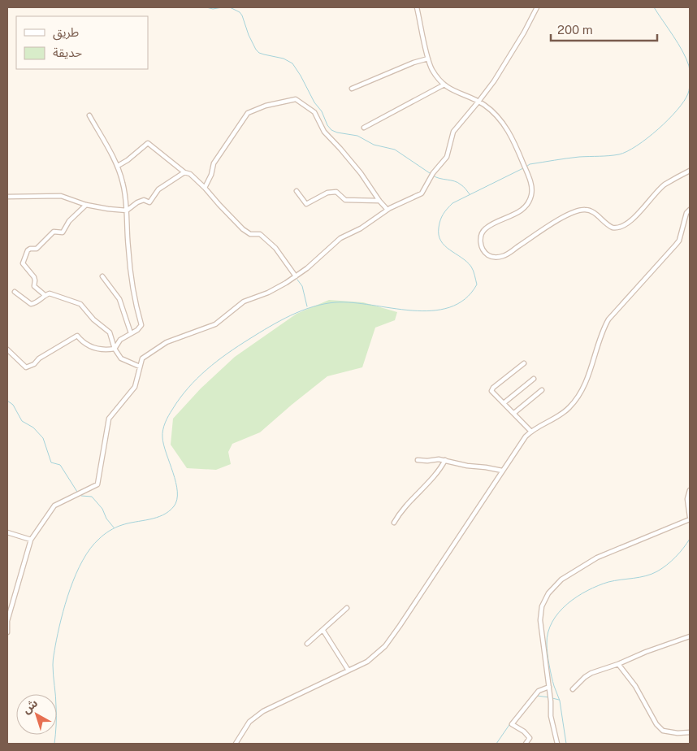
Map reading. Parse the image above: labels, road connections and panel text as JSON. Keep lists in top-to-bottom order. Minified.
{"legend":["طريق","حديقة"],"scale_bar":"200 m","north":"top left"}
